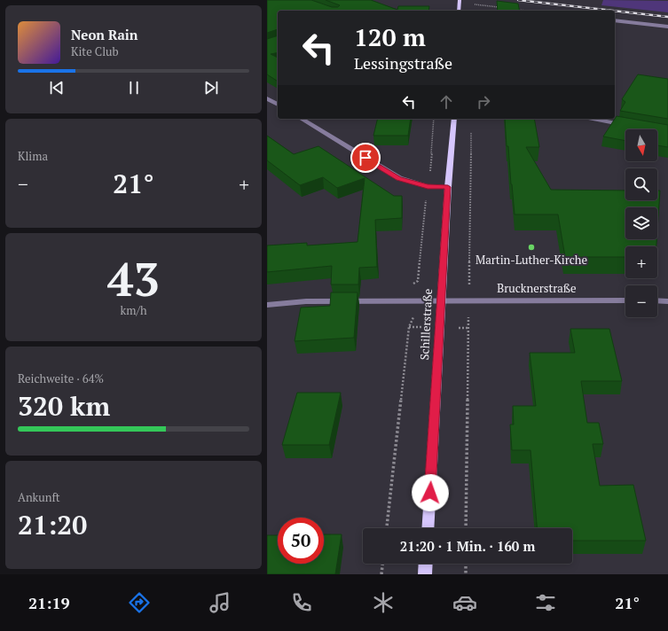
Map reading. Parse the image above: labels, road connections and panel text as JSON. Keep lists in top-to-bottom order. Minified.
{"streets":{"main road":["Schillerstraße"],"street":["Brucknerstraße"]},"crossings":[["Brucknerstraße","Schillerstraße"]],"places":["Martin-Luther-Kirche"],"north":"bottom","page":{"turn":["120 m","Lessingstraße"],"song":["Neon Rain","Kite Club"],"tile":["Klima",["43","km/h"],["Reichweite · 64%","320 km"],["Ankunft","21:20"]],"map_buttons":["+","−"],"heat":["−","21°","+"],"limit":"50","trip":"21:20 · 1 Min. · 160 m","tabs":["21:19","21°"]}}
